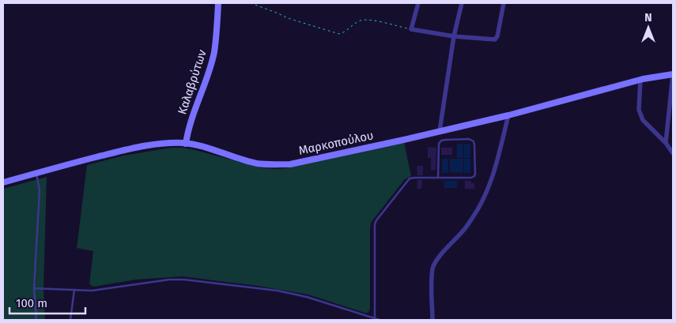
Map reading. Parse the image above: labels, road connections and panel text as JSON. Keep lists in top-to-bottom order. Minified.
{"streets":{"street":["Καλαβρύτων","Μαρκοπούλου"]},"crossings":[["Καλαβρύτων","Μαρκοπούλου"]],"scale_bar":"100 m","north":"top"}
